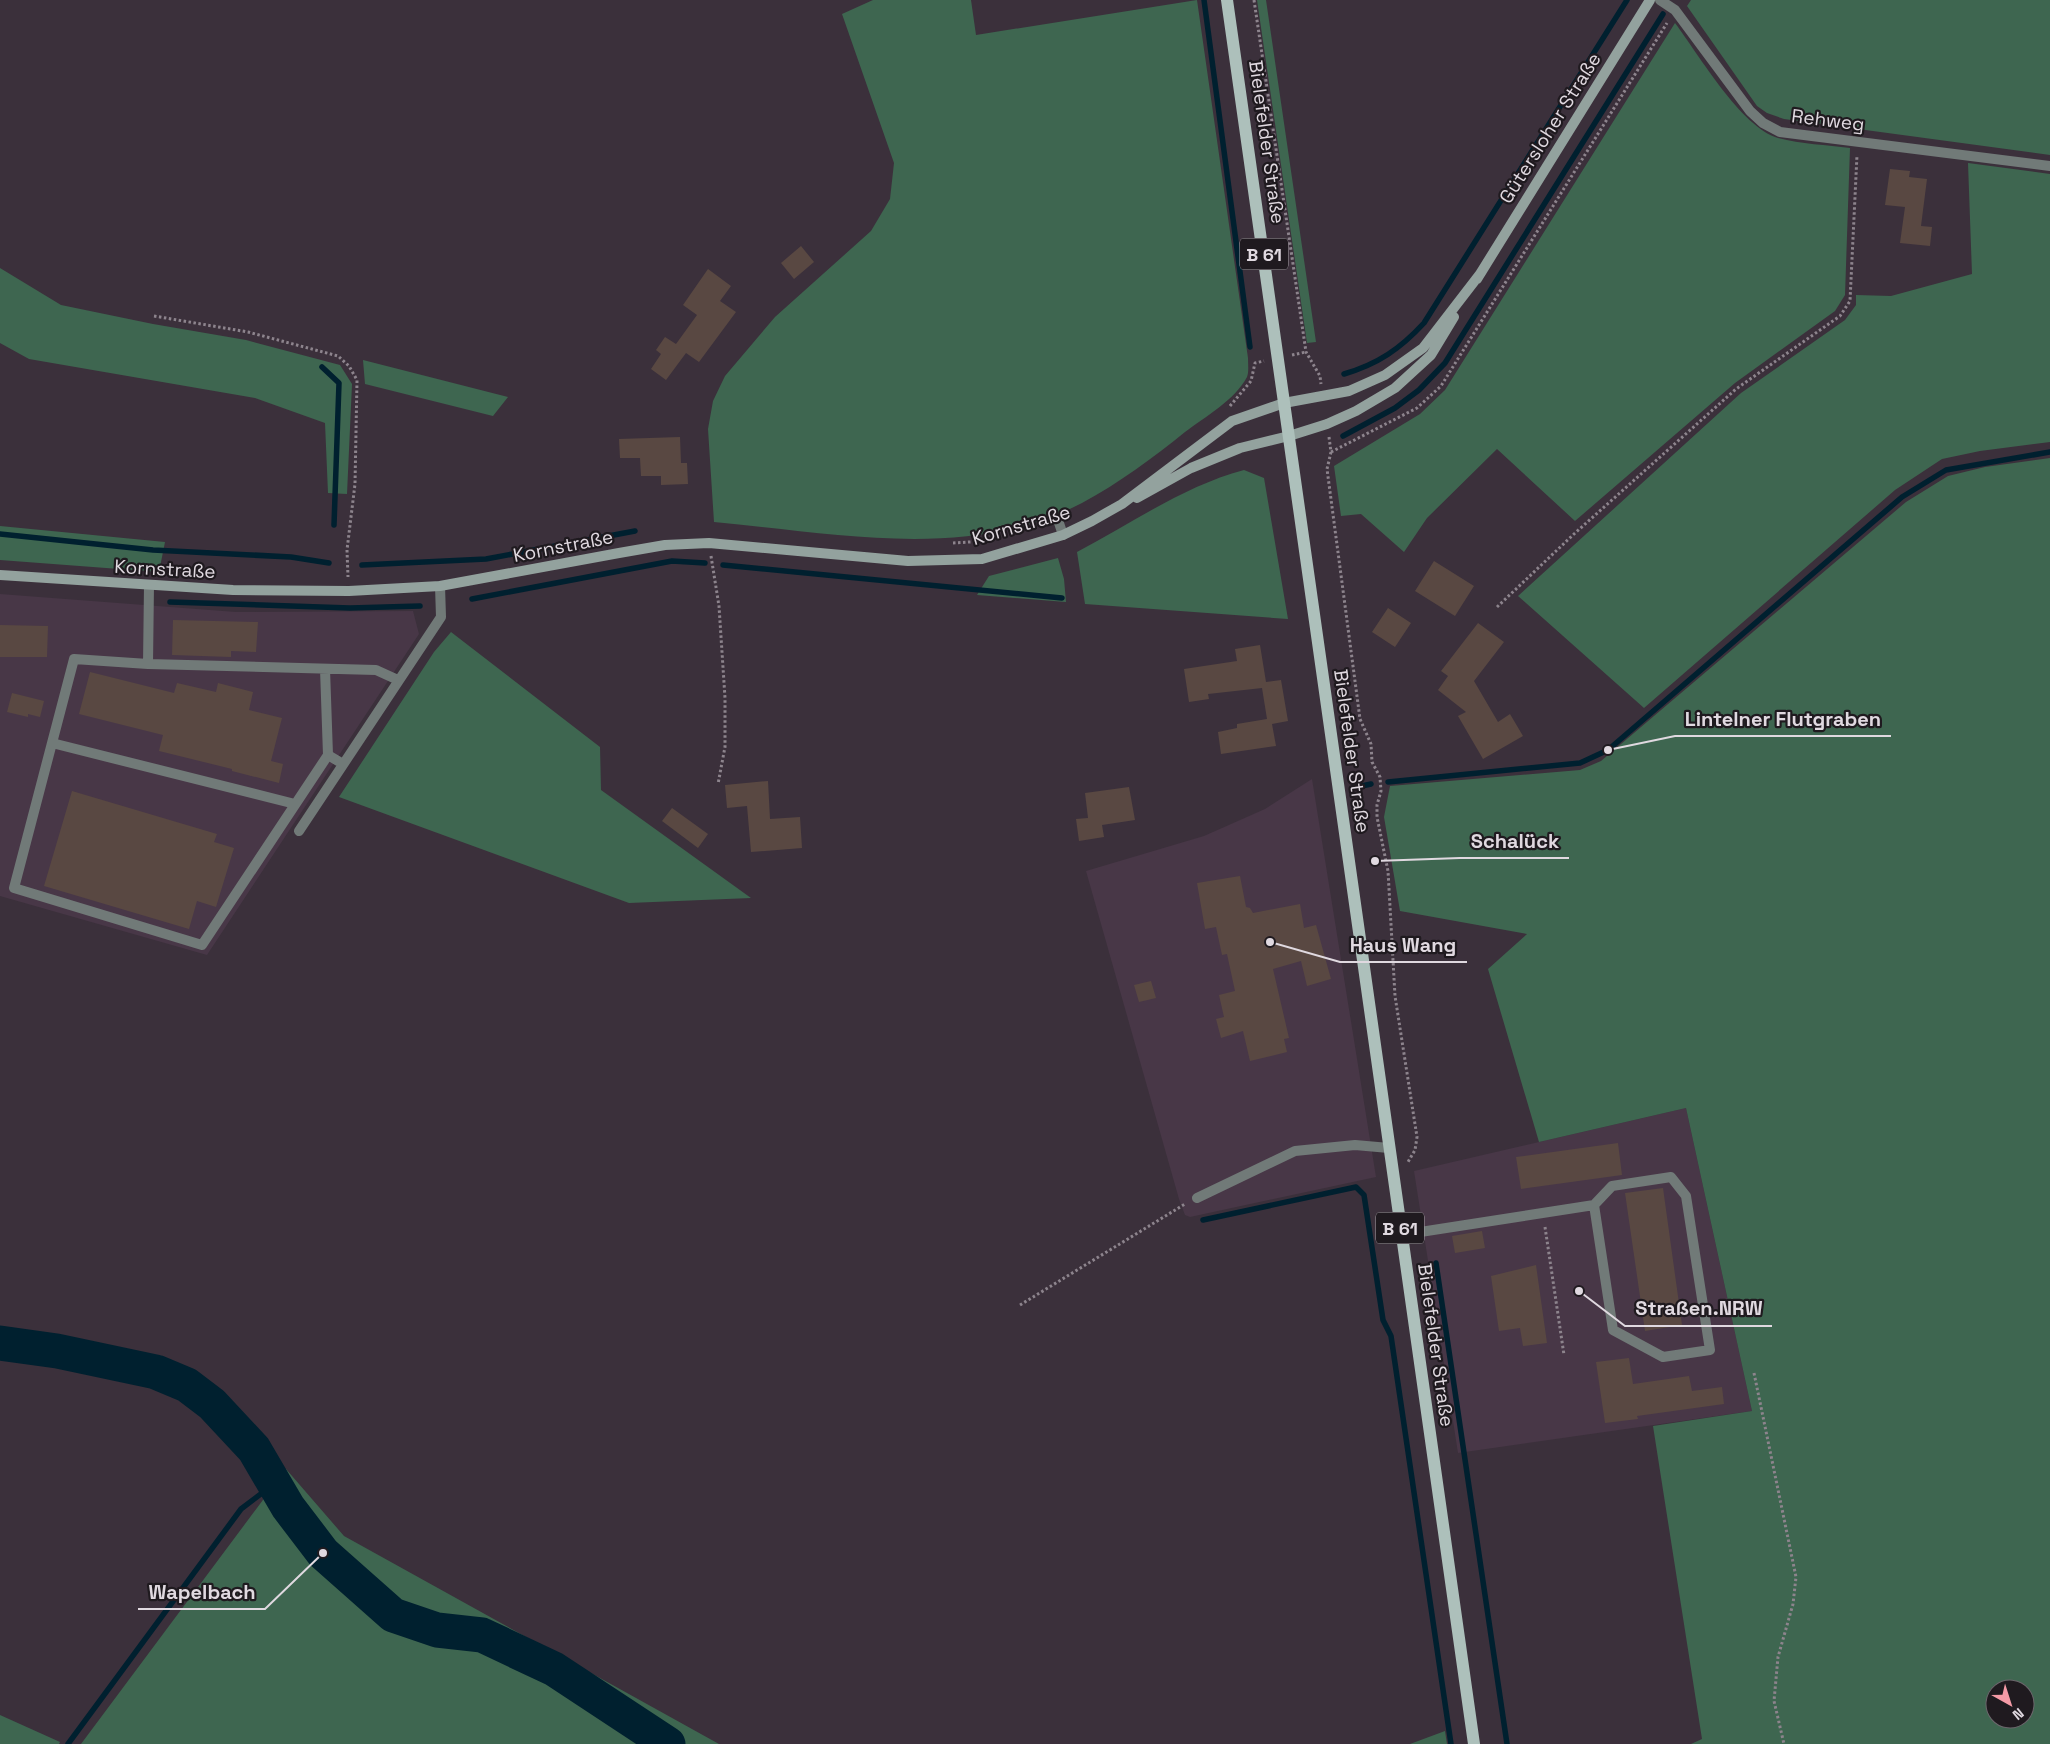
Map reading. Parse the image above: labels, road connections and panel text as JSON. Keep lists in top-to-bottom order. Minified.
{"streets":{"main road":["Bielefelder Straße","B 61"],"street":["Rehweg","Gütersloher Straße","Kornstraße"]},"crossings":[["Gütersloher Straße","Bielefelder Straße"],["Gütersloher Straße","Kornstraße"],["Bielefelder Straße","Kornstraße"]],"places":["Lintelner Flutgraben","Schalück","Haus Wang","Straßen.NRW","Wapelbach"],"north":"bottom right"}
